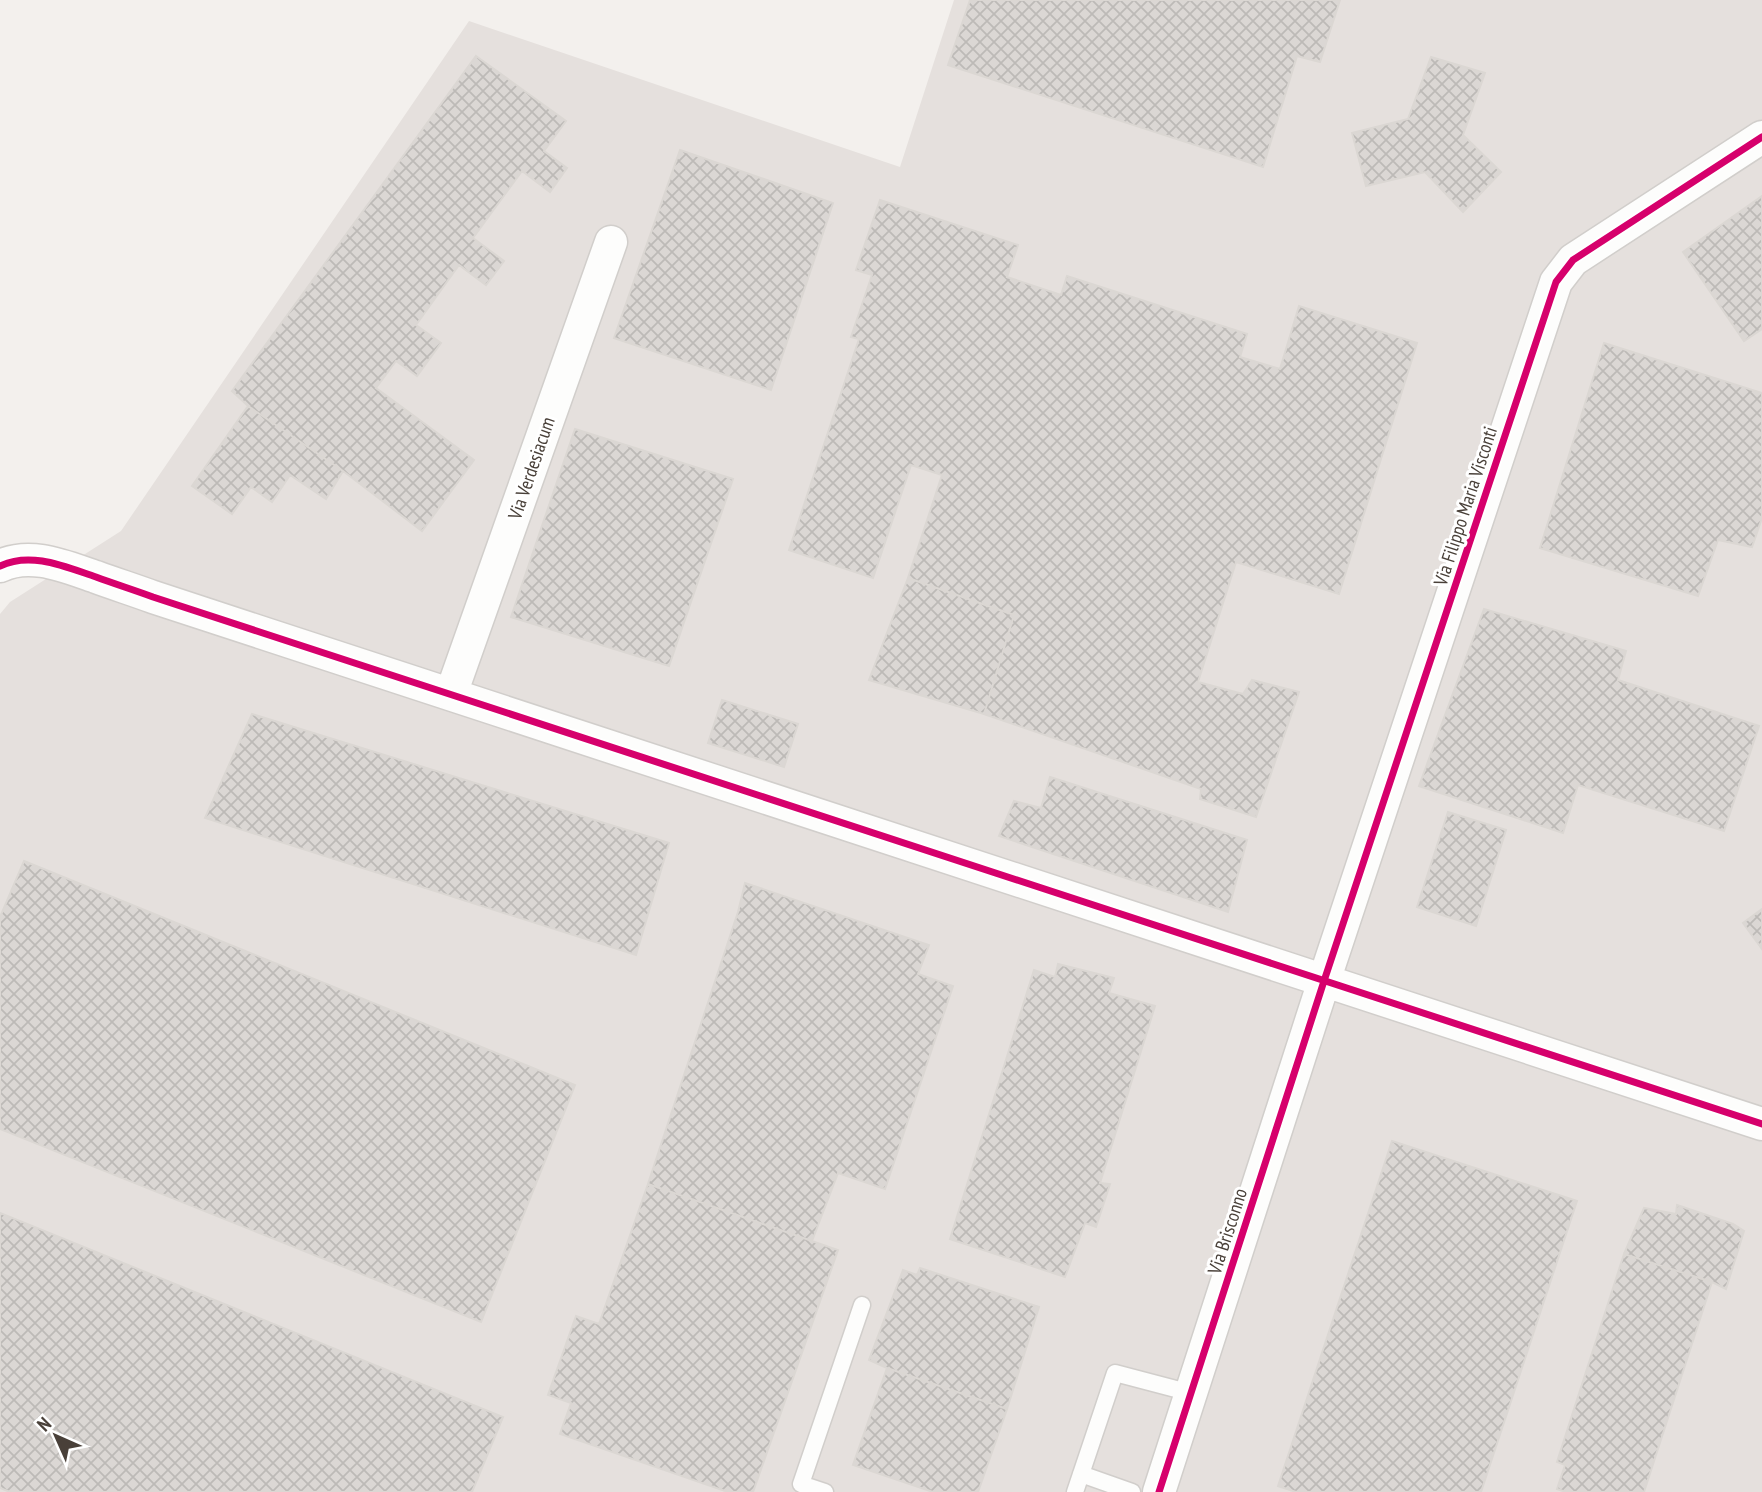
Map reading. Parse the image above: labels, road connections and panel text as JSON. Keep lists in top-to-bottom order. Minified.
{"streets":{"street":["Via Verdesiacum","Via Filippo Maria Visconti","Via Brisconno"]},"crossings":[["Via Filippo Maria Visconti","Via Brisconno"]],"north":"top left"}
